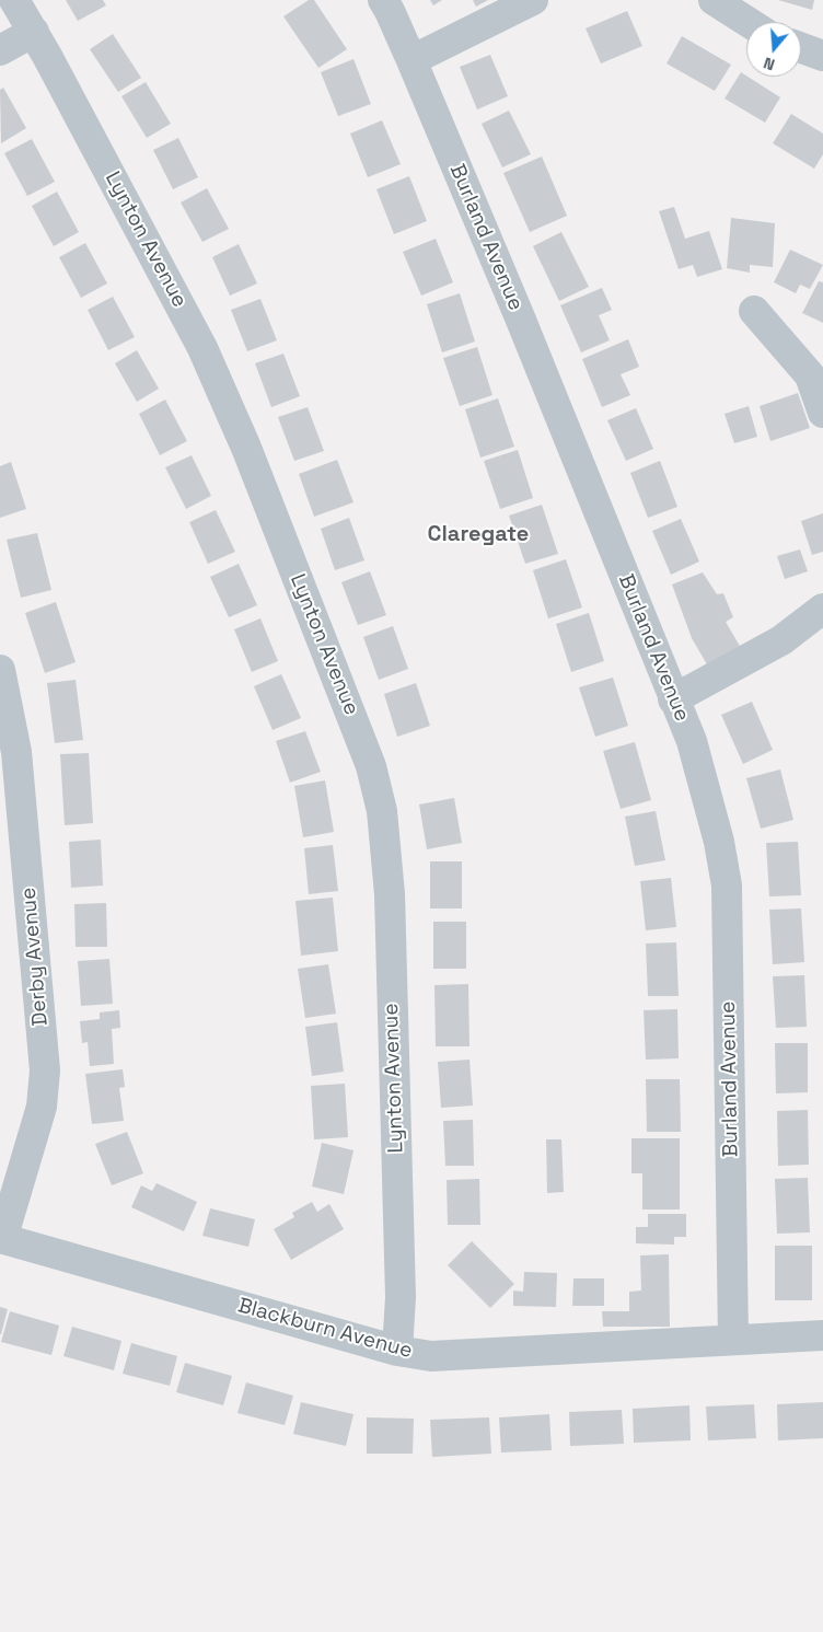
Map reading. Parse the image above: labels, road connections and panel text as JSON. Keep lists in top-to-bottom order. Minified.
{"streets":{"street":["Burland Avenue","Lynton Avenue","Derby Avenue","Blackburn Avenue"]},"crossings":[["Burland Avenue","Blackburn Avenue"],["Lynton Avenue","Blackburn Avenue"],["Derby Avenue","Blackburn Avenue"]],"districts":["Claregate"],"north":"bottom"}
